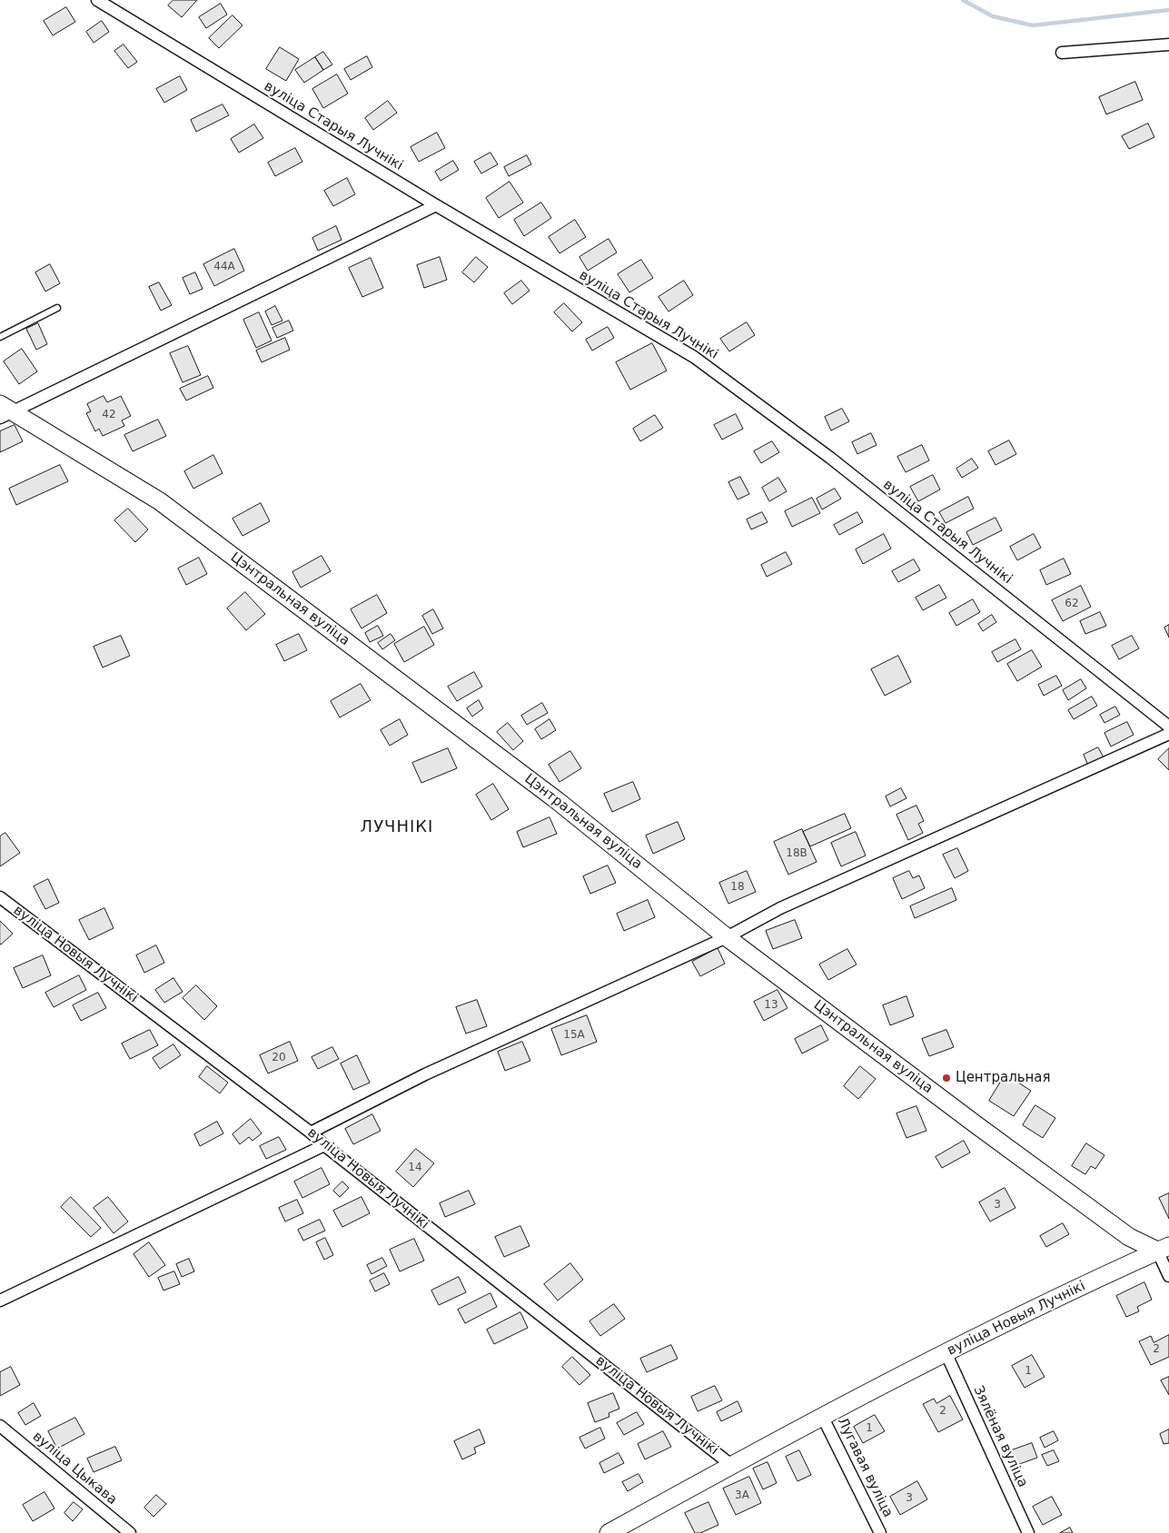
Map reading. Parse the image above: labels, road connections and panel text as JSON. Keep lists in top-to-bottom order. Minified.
{"streets":{"main road":["Цэнтральная вуліца","вуліца Новыя Лучнікі"],"street":["вуліца Старыя Лучнікі","Зялёная вуліца","Лугавая вуліца","вуліца Цыкава"]},"crossings":[["Цэнтральная вуліца","вуліца Новыя Лучнікі"],["вуліца Новыя Лучнікі","Зялёная вуліца"],["вуліца Новыя Лучнікі","Лугавая вуліца"]],"districts":["ЛУЧНІКІ"],"places":["Центральная"],"house_numbers":["44А","42","62","18В","18","13","15А","20","14","3","2","1","2","1","3А","3"]}
